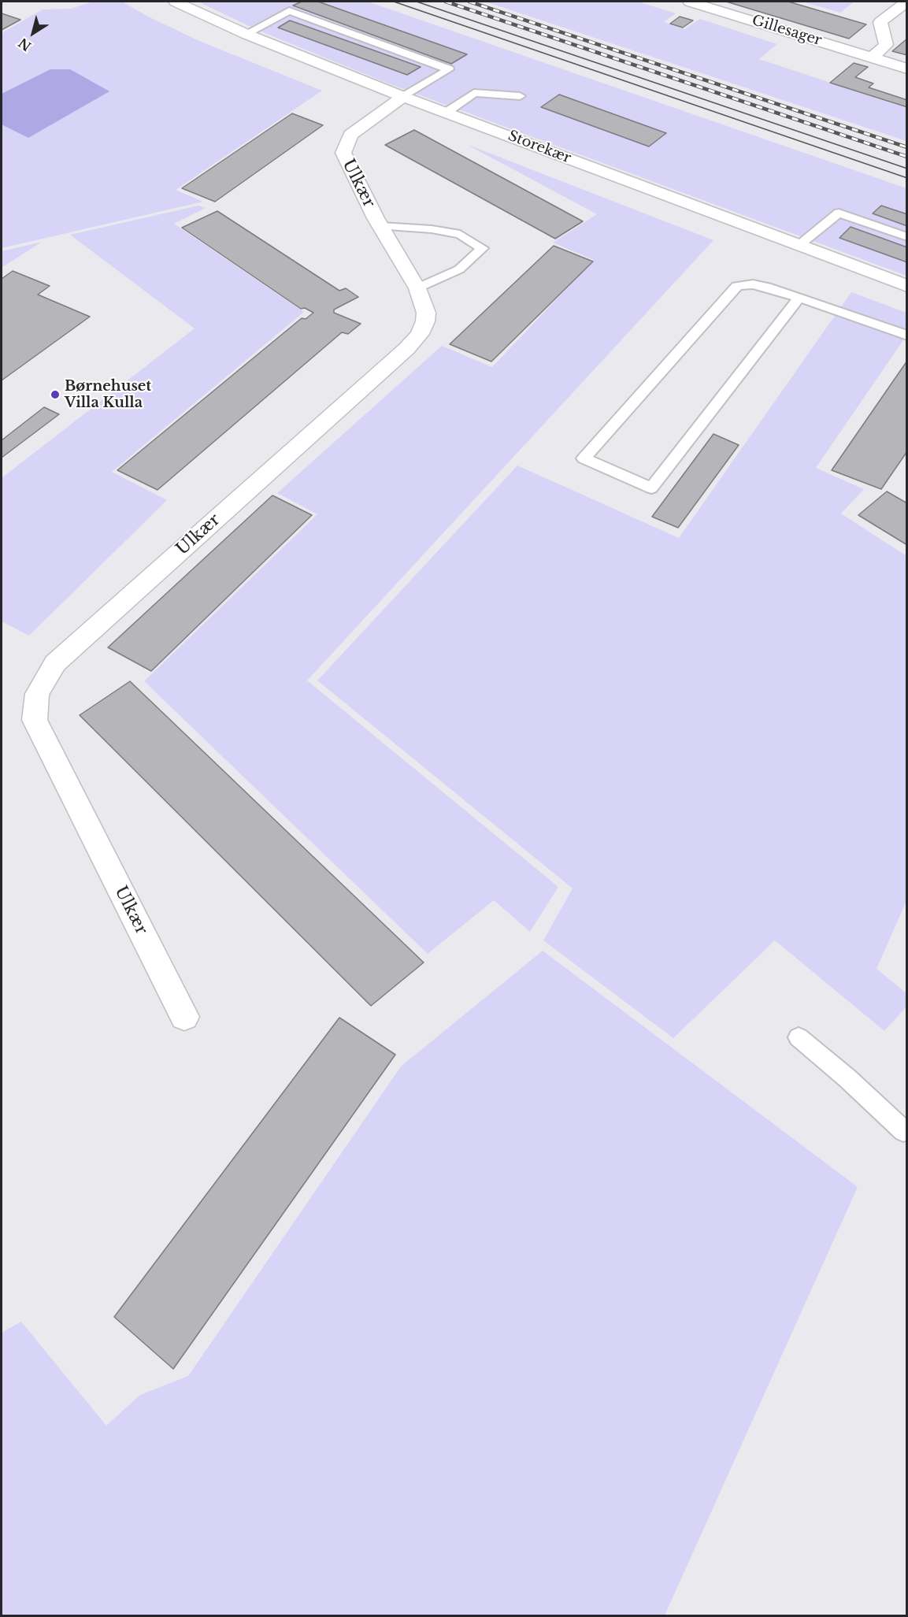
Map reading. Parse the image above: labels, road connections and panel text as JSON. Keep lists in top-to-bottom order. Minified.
{"streets":{"street":["Gillesager","Storekær","Ulkær"]},"crossings":[["Storekær","Ulkær"]],"places":["Børnehuset Villa Kulla"],"north":"bottom left"}
